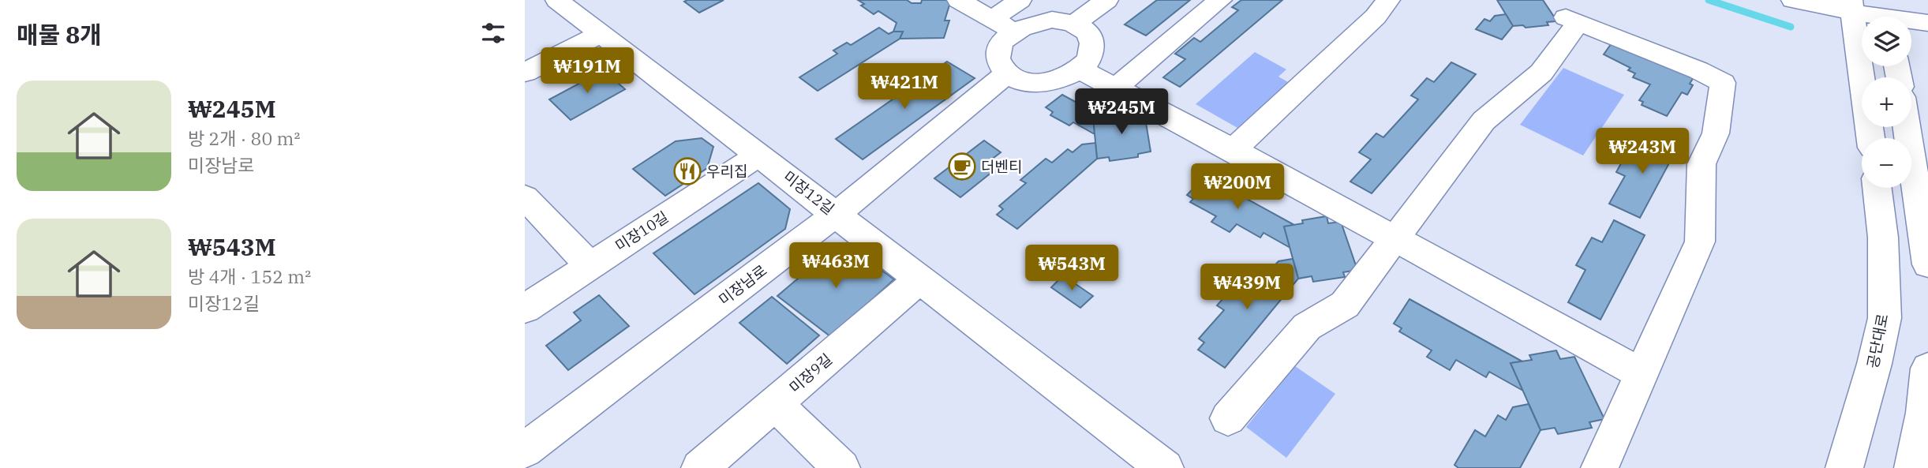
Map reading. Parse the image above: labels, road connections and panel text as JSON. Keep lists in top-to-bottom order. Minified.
{"streets":{"street":["미장12길","미장10길","미장남로","공단대로","미장9길"]},"crossings":[["미장12길","미장10길"],["미장12길","미장남로"],["미장12길","미장9길"]],"places":{"cafe":["더벤티"],"restaurant":["우리집"]},"page":{"heading":"매물 8개","map_buttons":["+","−"],"price":["₩191M","₩421M","₩245M","₩243M","₩200M","₩463M","₩543M","₩439M"],"list":[{"name":"₩245M","note":"방 2개 · 80 m² · 미장남로"},{"name":"₩543M","note":"방 4개 · 152 m² · 미장12길"}]}}
